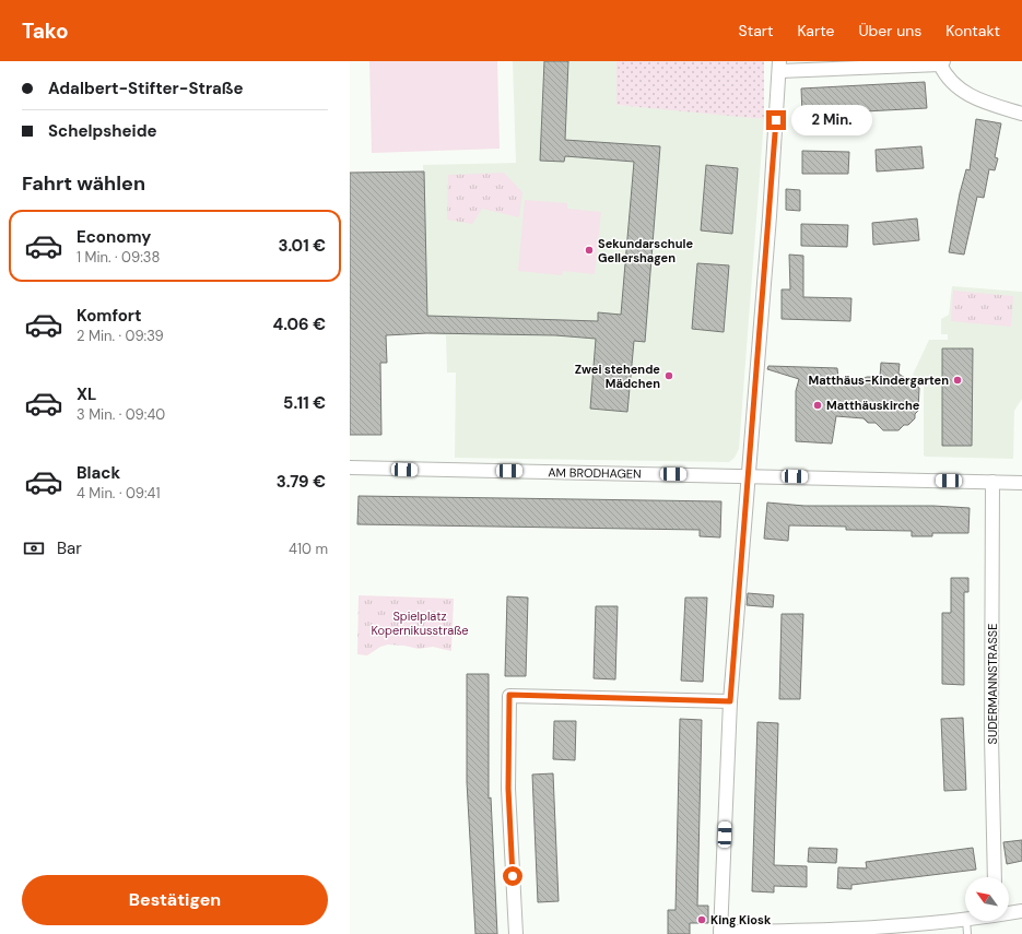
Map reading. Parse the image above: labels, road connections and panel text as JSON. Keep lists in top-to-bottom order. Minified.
{"streets":{"street":["AM BRODHAGEN","SUDERMANNSTRASSE"]},"crossings":[["AM BRODHAGEN","SUDERMANNSTRASSE"]],"parks":["Spielplatz Kopernikusstraße"],"places":["Sekundarschule Gellershagen","Zwei stehende Mädchen","Matthäus-Kindergarten","Matthäuskirche","King Kiosk"],"north":"top left","page":{"header":"Tako","nav":["Start","Karte","Über uns","Kontakt"],"banner":["Adalbert-Stifter-Straße","Schelpsheide"],"bubble":"2 Min.","heading":"Fahrt wählen","list":[{"name":"Economy","note":"1 Min. · 09:38","value":"3.01 €"},{"name":"Komfort","note":"2 Min. · 09:39","value":"4.06 €"},{"name":"XL","note":"3 Min. · 09:40","value":"5.11 €"},{"name":"Black","note":"4 Min. · 09:41","value":"3.79 €"}],"pay":["Bar","410 m"],"buttons":"Bestätigen"}}
